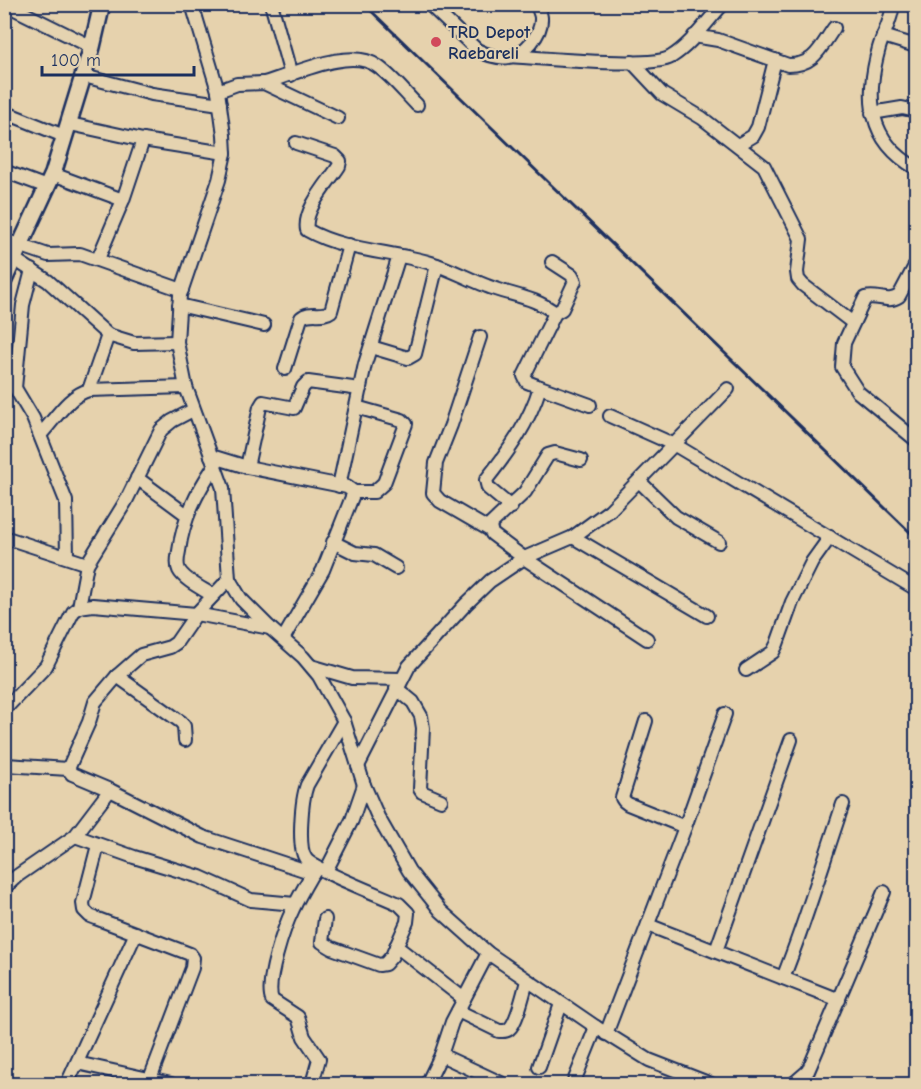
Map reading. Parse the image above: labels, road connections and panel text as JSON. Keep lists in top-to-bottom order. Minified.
{"places":["TRD Depot Raebareli"],"scale_bar":"100 m"}
